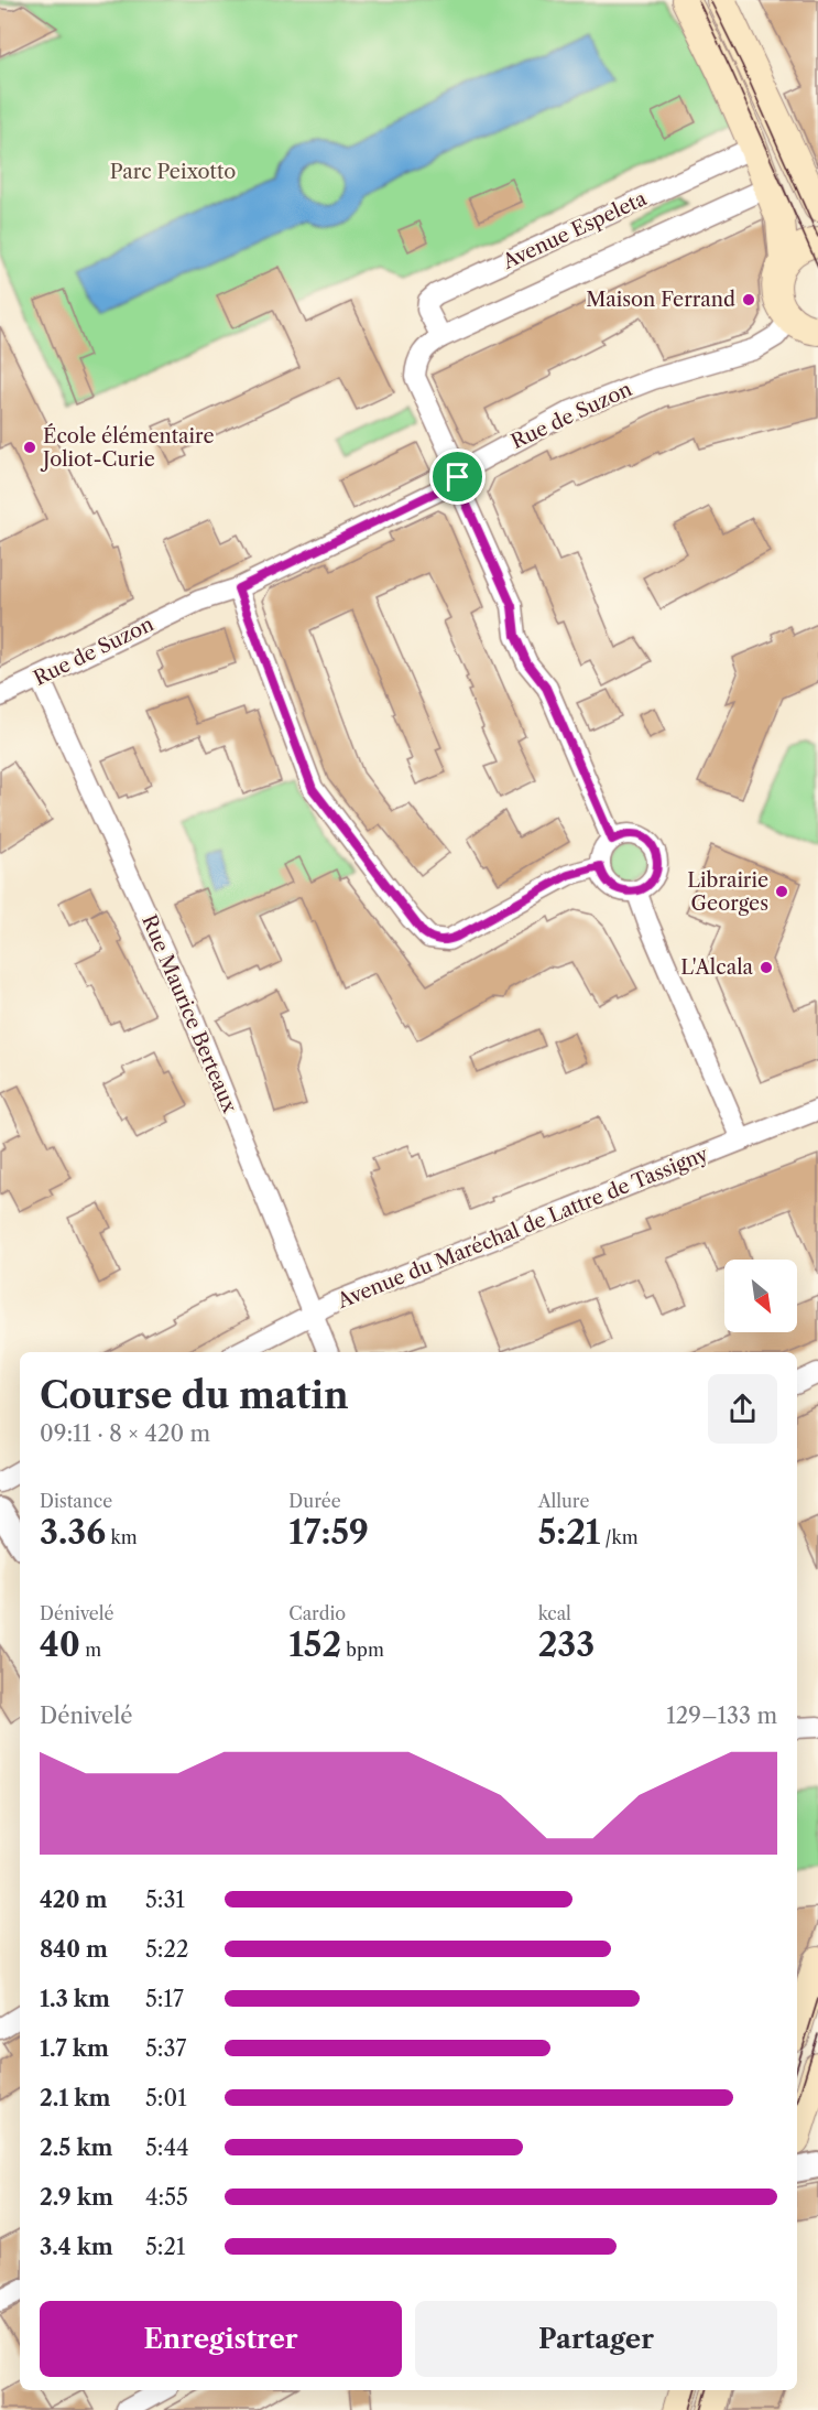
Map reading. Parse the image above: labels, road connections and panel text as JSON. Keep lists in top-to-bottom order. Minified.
{"streets":{"street":["Avenue Espeleta","Rue de Suzon","Rue Maurice Berteaux","Avenue du Maréchal de Lattre de Tassigny"]},"crossings":[["Avenue Espeleta","Rue de Suzon"],["Rue de Suzon","Rue Maurice Berteaux"],["Rue Maurice Berteaux","Avenue du Maréchal de Lattre de Tassigny"]],"parks":["Parc Peixotto"],"places":["Maison Ferrand","École élémentaire Joliot-Curie","Librairie Georges","L'Alcala"],"north":"bottom right","page":{"heading":["Course du matin","09:11 · 8 × 420 m"],"stats":[["Distance","3.36 km"],["Durée","17:59"],["Allure","5:21 /km"],["Dénivelé","40 m"],["Cardio","152 bpm"],["kcal","233"]],"chart":["Dénivelé","129–133 m"],"list":[{"name":"420 m","note":"5:31"},{"name":"840 m","note":"5:22"},{"name":"1.3 km","note":"5:17"},{"name":"1.7 km","note":"5:37"},{"name":"2.1 km","note":"5:01"},{"name":"2.5 km","note":"5:44"},{"name":"2.9 km","note":"4:55"},{"name":"3.4 km","note":"5:21"}],"buttons":["Enregistrer","Partager"]}}
